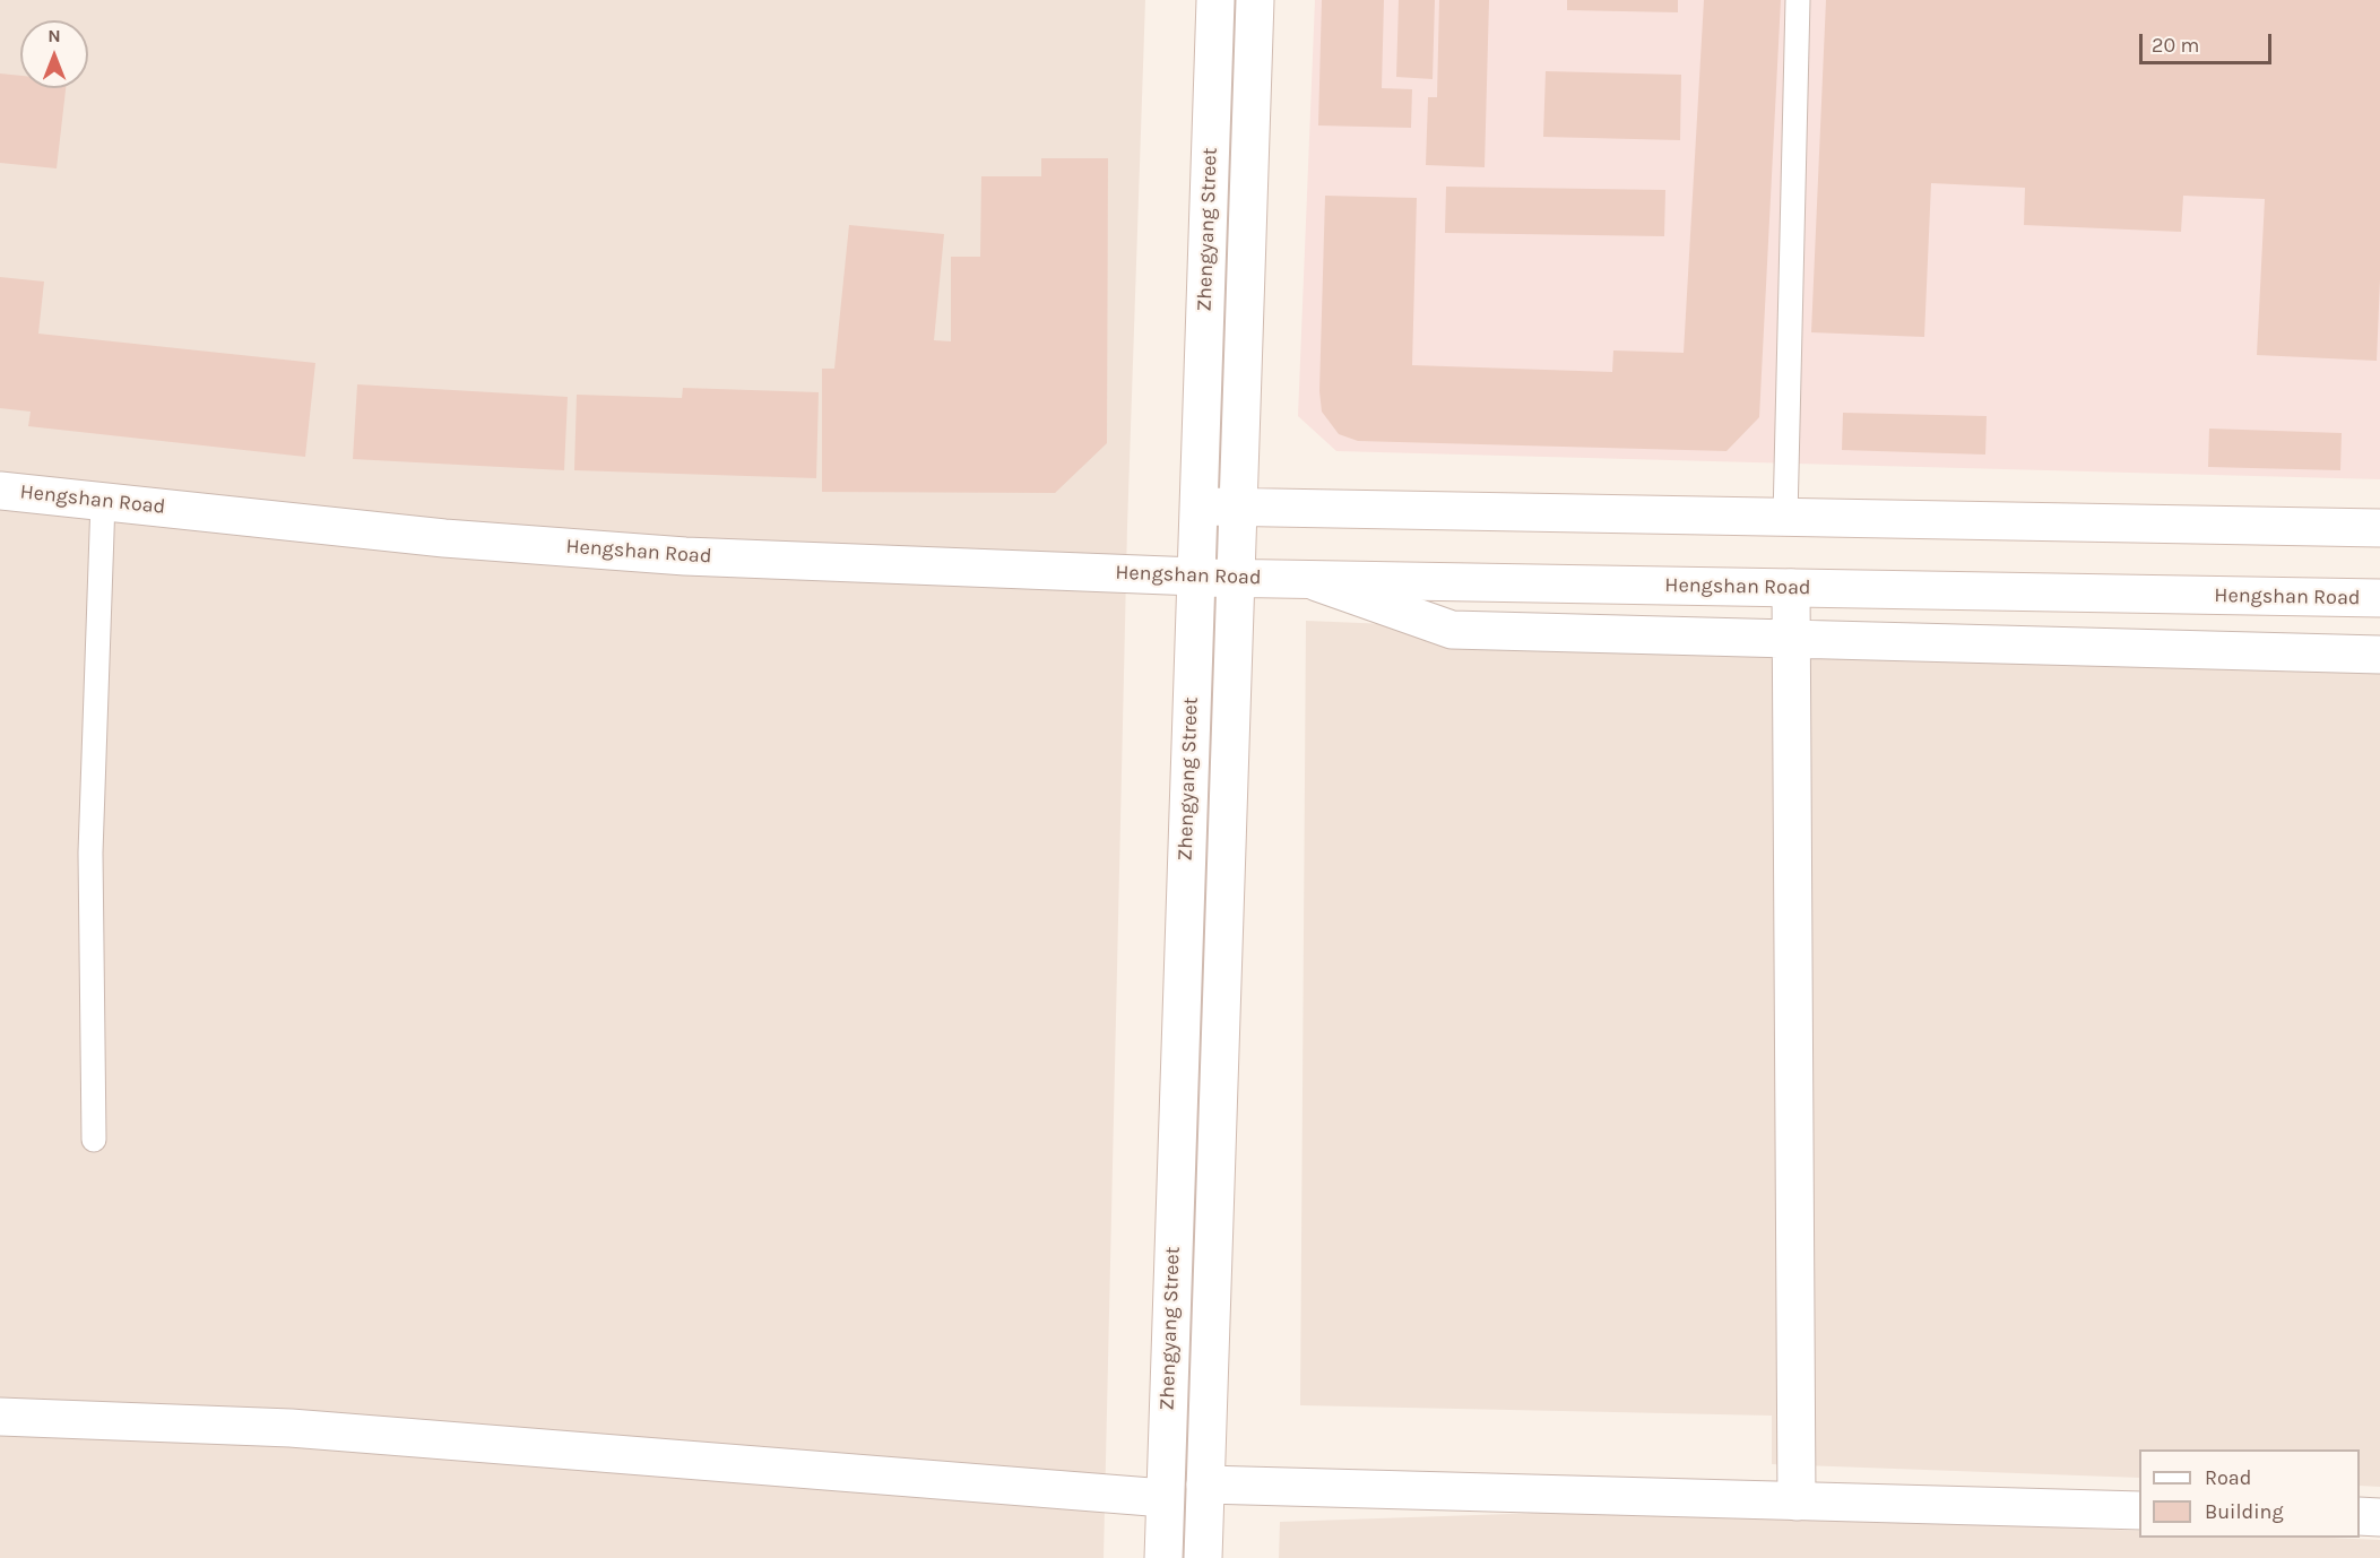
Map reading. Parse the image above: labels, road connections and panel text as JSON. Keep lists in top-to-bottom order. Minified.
{"streets":{"main road":["Zhengyang Street","Hengshan Road"]},"crossings":[["Zhengyang Street","Hengshan Road"]],"legend":["Road","Building"],"scale_bar":"20 m","north":"top"}
